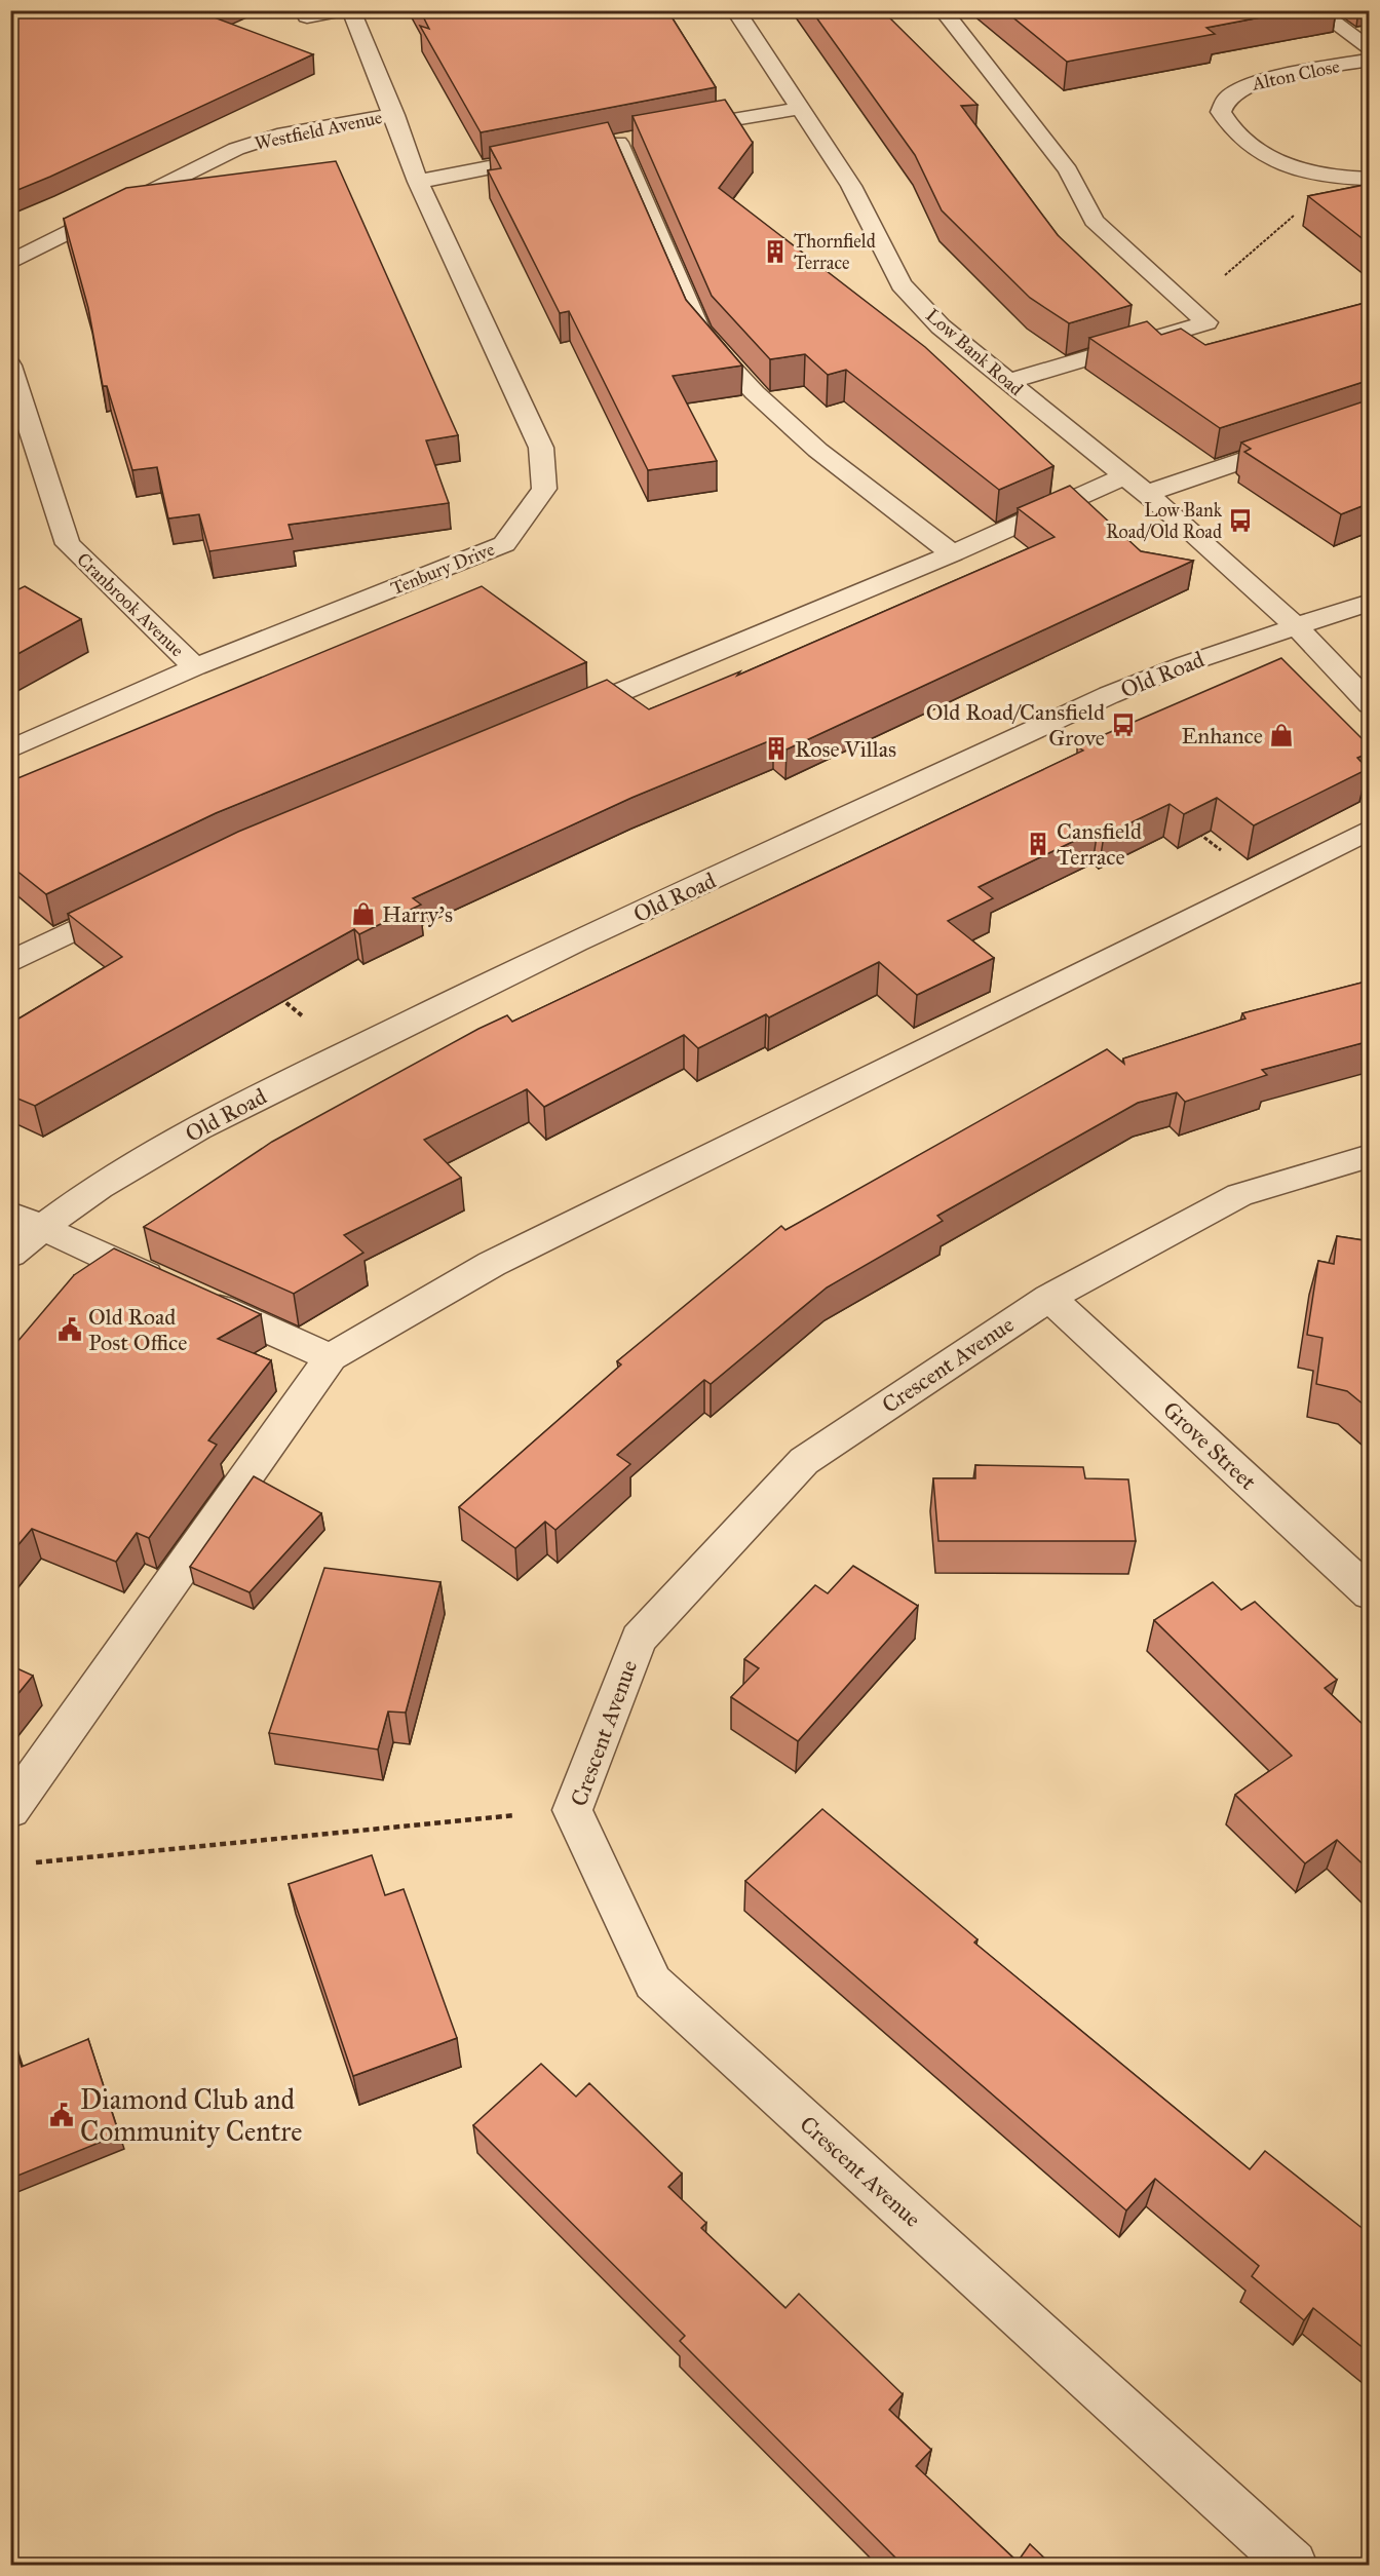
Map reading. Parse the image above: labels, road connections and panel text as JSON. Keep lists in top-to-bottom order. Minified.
{"streets":{"street":["Alton Close","Westfield Avenue","Low Bank Road","Tenbury Drive","Cranbrook Avenue","Old Road","Crescent Avenue","Grove Street"]},"crossings":[["Westfield Avenue","Tenbury Drive"],["Low Bank Road","Old Road"],["Tenbury Drive","Cranbrook Avenue"],["Crescent Avenue","Grove Street"]],"places":{"building":["Thornfield Terrace","Rose Villas","Cansfield Terrace"],"bus stop":["Low Bank Road/Old Road","Old Road/Cansfield Grove"],"shop":["Enhance","Harry's"],"public building":["Old Road Post Office","Diamond Club and Community Centre"]}}
